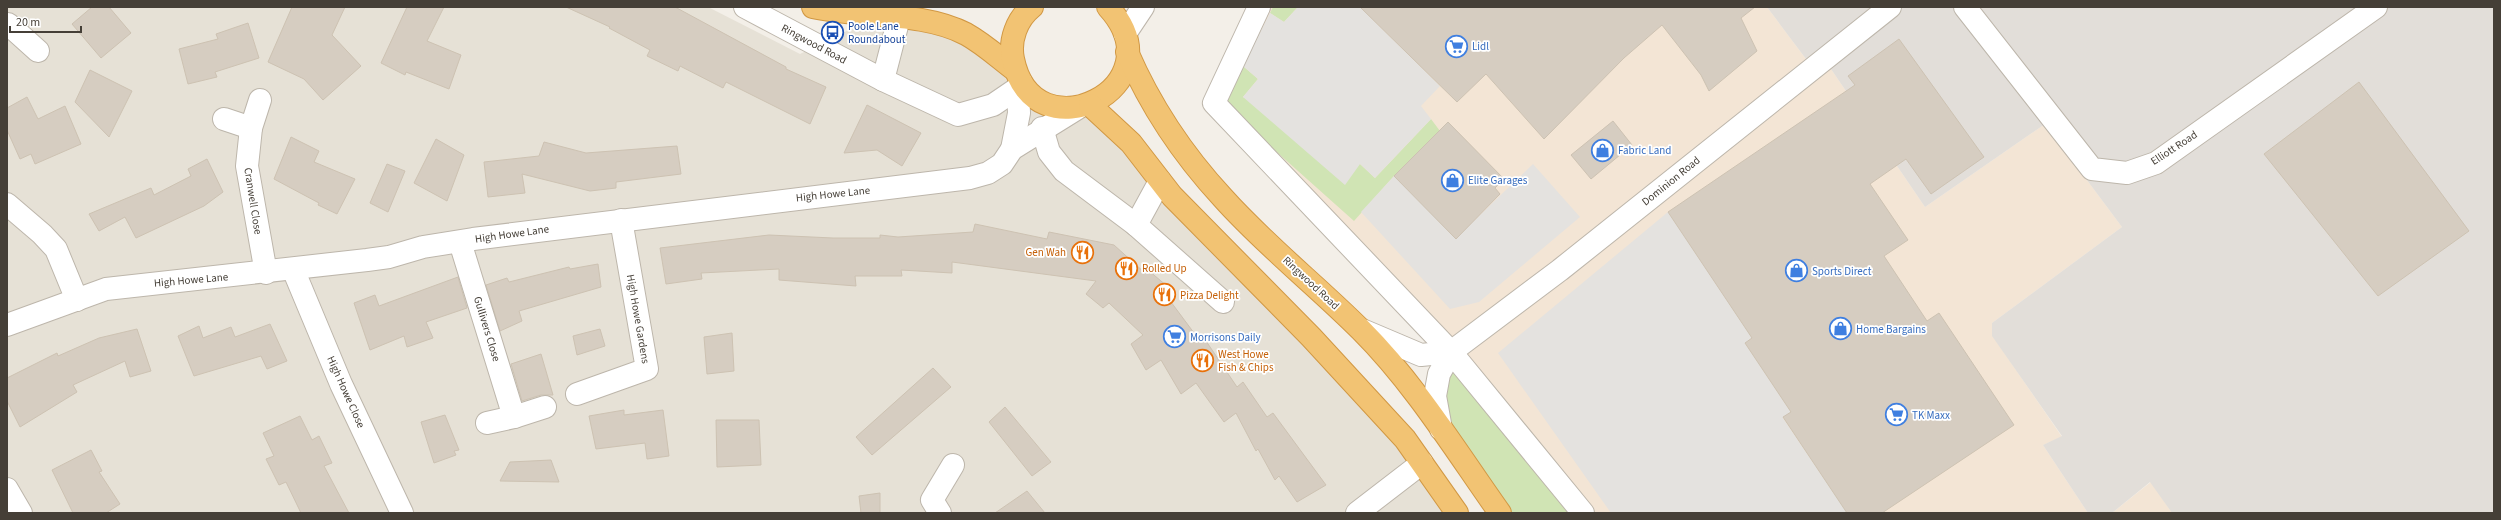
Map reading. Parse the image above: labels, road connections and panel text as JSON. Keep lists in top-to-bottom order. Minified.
{"streets":{"highway":["Ringwood Road"],"street":["Elliott Road","Dominion Road","High Howe Lane","Cranwell Close","High Howe Gardens","Gullivers Close","High Howe Close"]},"crossings":[["Ringwood Road","High Howe Lane"],["High Howe Lane","Cranwell Close"],["High Howe Lane","High Howe Gardens"],["High Howe Lane","Gullivers Close"],["High Howe Lane","High Howe Close"]],"places":{"bus stop":["Poole Lane Roundabout"],"supermarket":["Lidl","Morrisons Daily","TK Maxx"],"shop":["Fabric Land","Elite Garages","Sports Direct","Home Bargains"],"restaurant":["Gen Wah","Rolled Up","Pizza Delight","West Howe Fish & Chips"]},"scale_bar":"20 m"}
